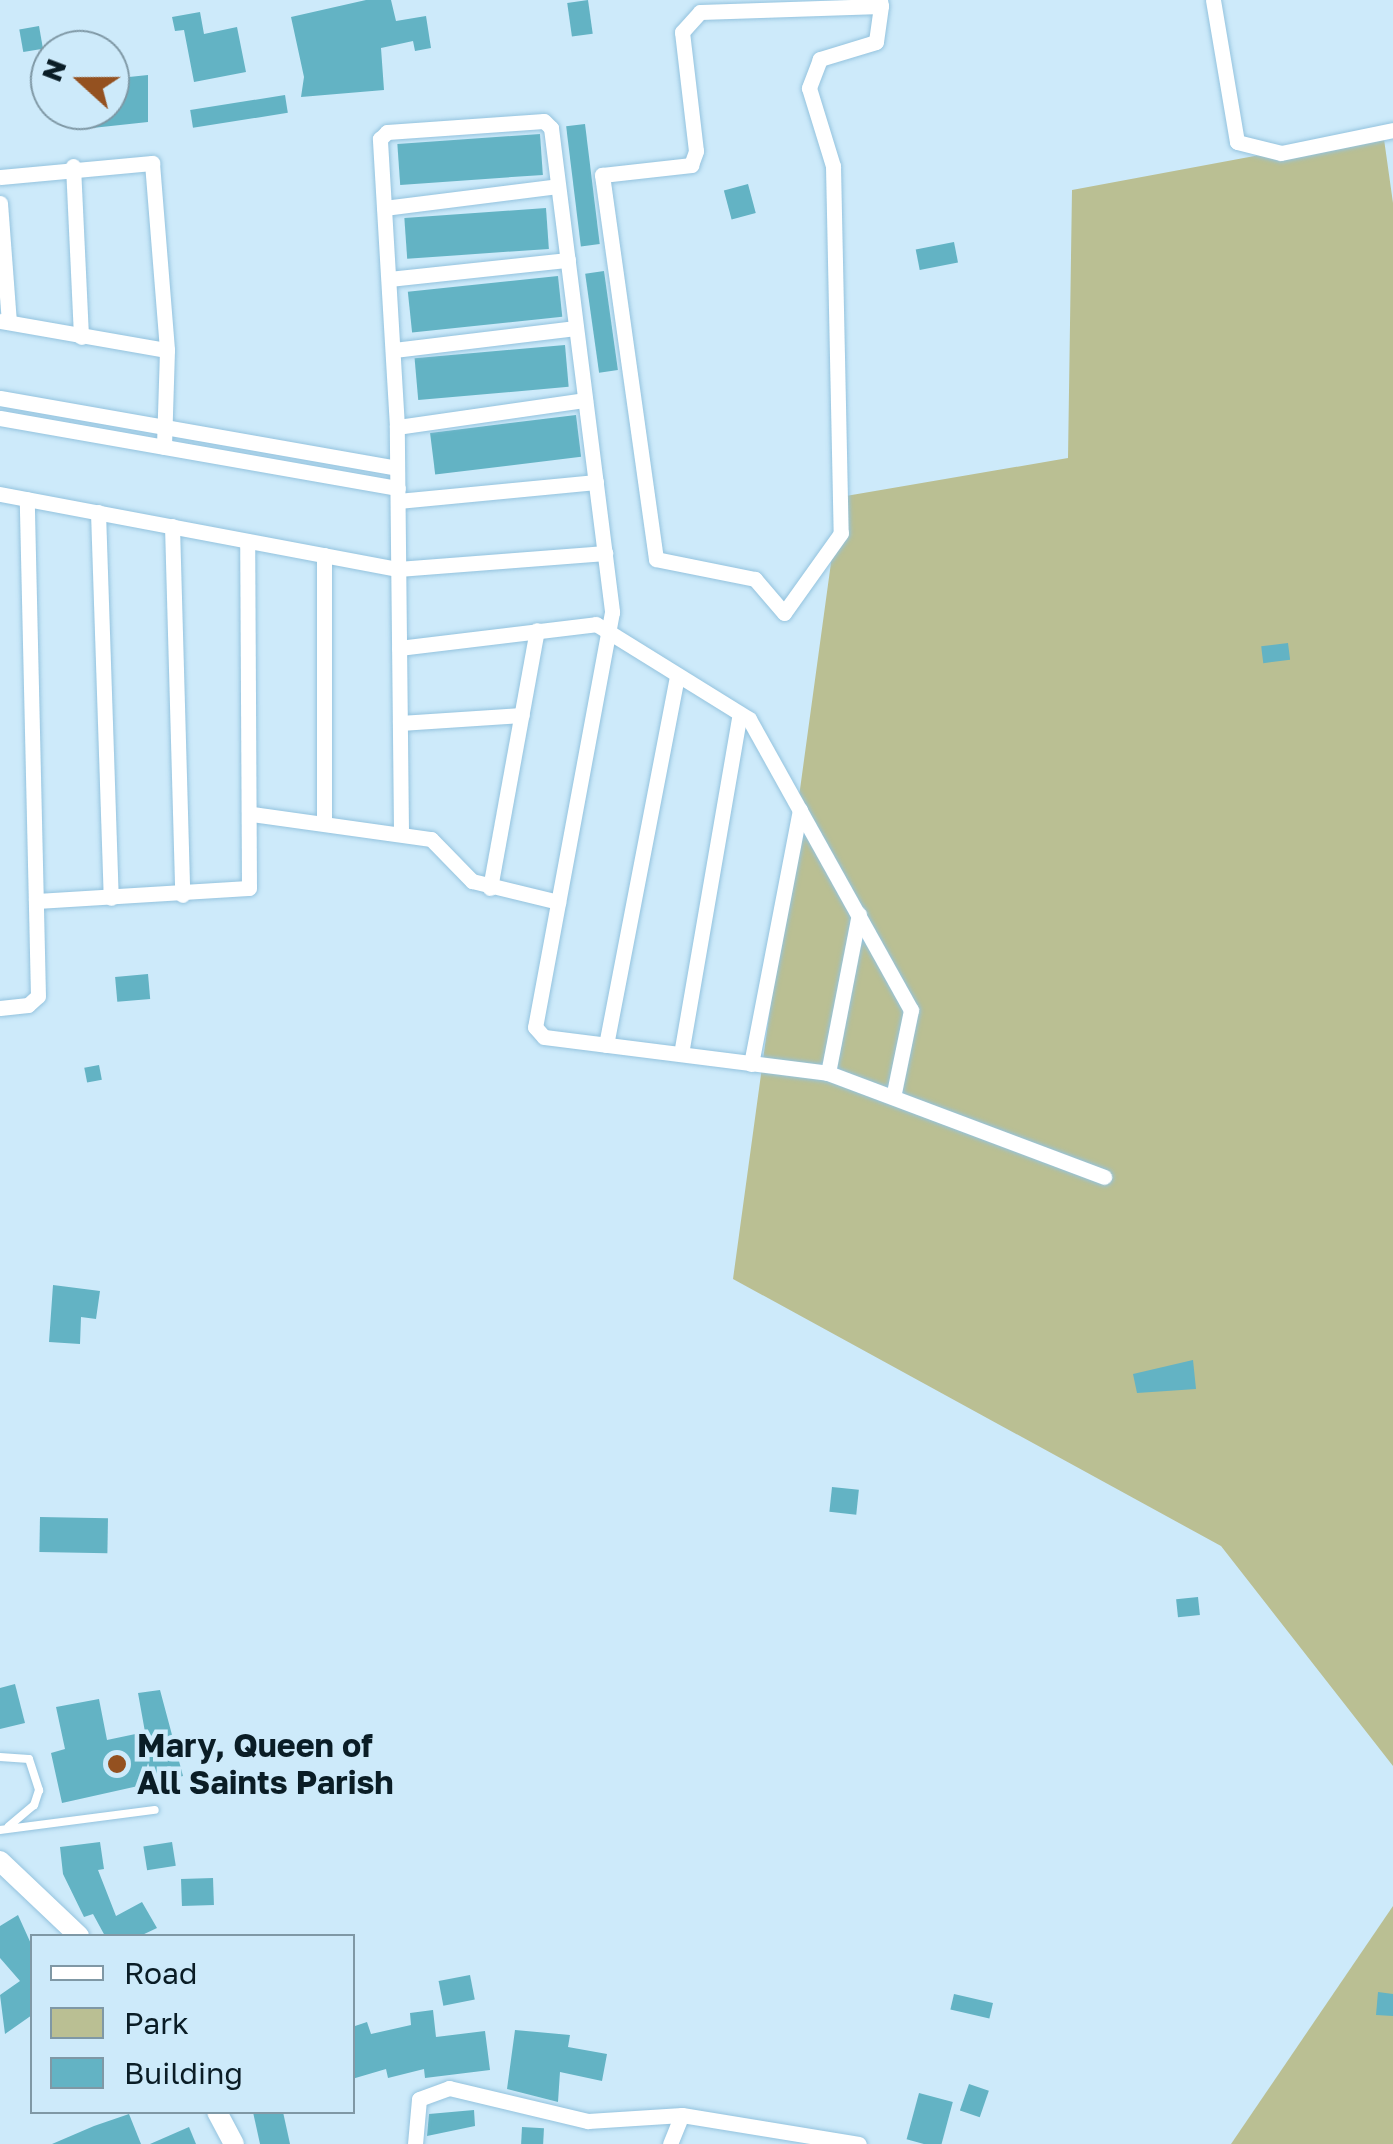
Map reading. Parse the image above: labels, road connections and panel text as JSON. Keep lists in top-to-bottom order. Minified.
{"places":["Mary, Queen of All Saints Parish"],"legend":["Road","Park","Building"],"north":"left"}
